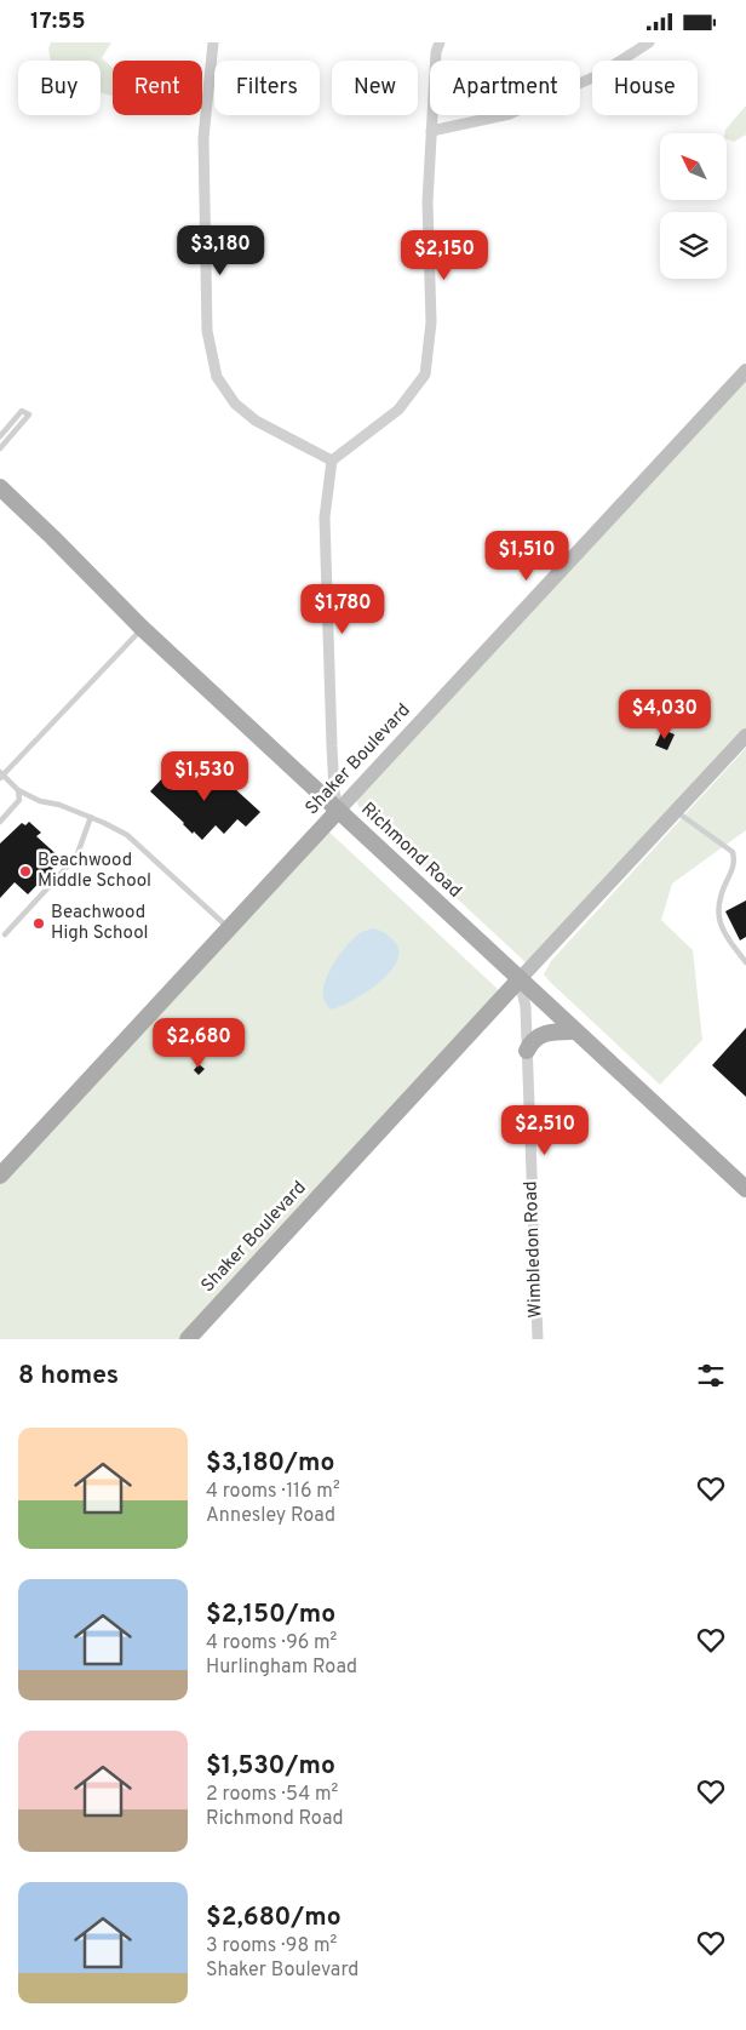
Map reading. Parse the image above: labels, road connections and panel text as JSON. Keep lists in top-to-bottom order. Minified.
{"streets":{"main road":["Shaker Boulevard","Richmond Road"],"street":["Wimbledon Road"]},"crossings":[["Shaker Boulevard","Richmond Road"],["Shaker Boulevard","Wimbledon Road"],["Richmond Road","Wimbledon Road"]],"places":["Beachwood Middle School","Beachwood High School"],"north":"top left","page":{"status":"17:55","chip":["Buy","Rent","Filters","New","Apartment","House"],"price":["$3,180","$2,150","$1,510","$1,780","$4,030","$1,530","$2,680","$2,510"],"heading":"8 homes","list":[{"name":"$3,180/mo","note":"4 rooms · 116 m² · Annesley Road"},{"name":"$2,150/mo","note":"4 rooms · 96 m² · Hurlingham Road"},{"name":"$1,530/mo","note":"2 rooms · 54 m² · Richmond Road"},{"name":"$2,680/mo","note":"3 rooms · 98 m² · Shaker Boulevard"}]}}
